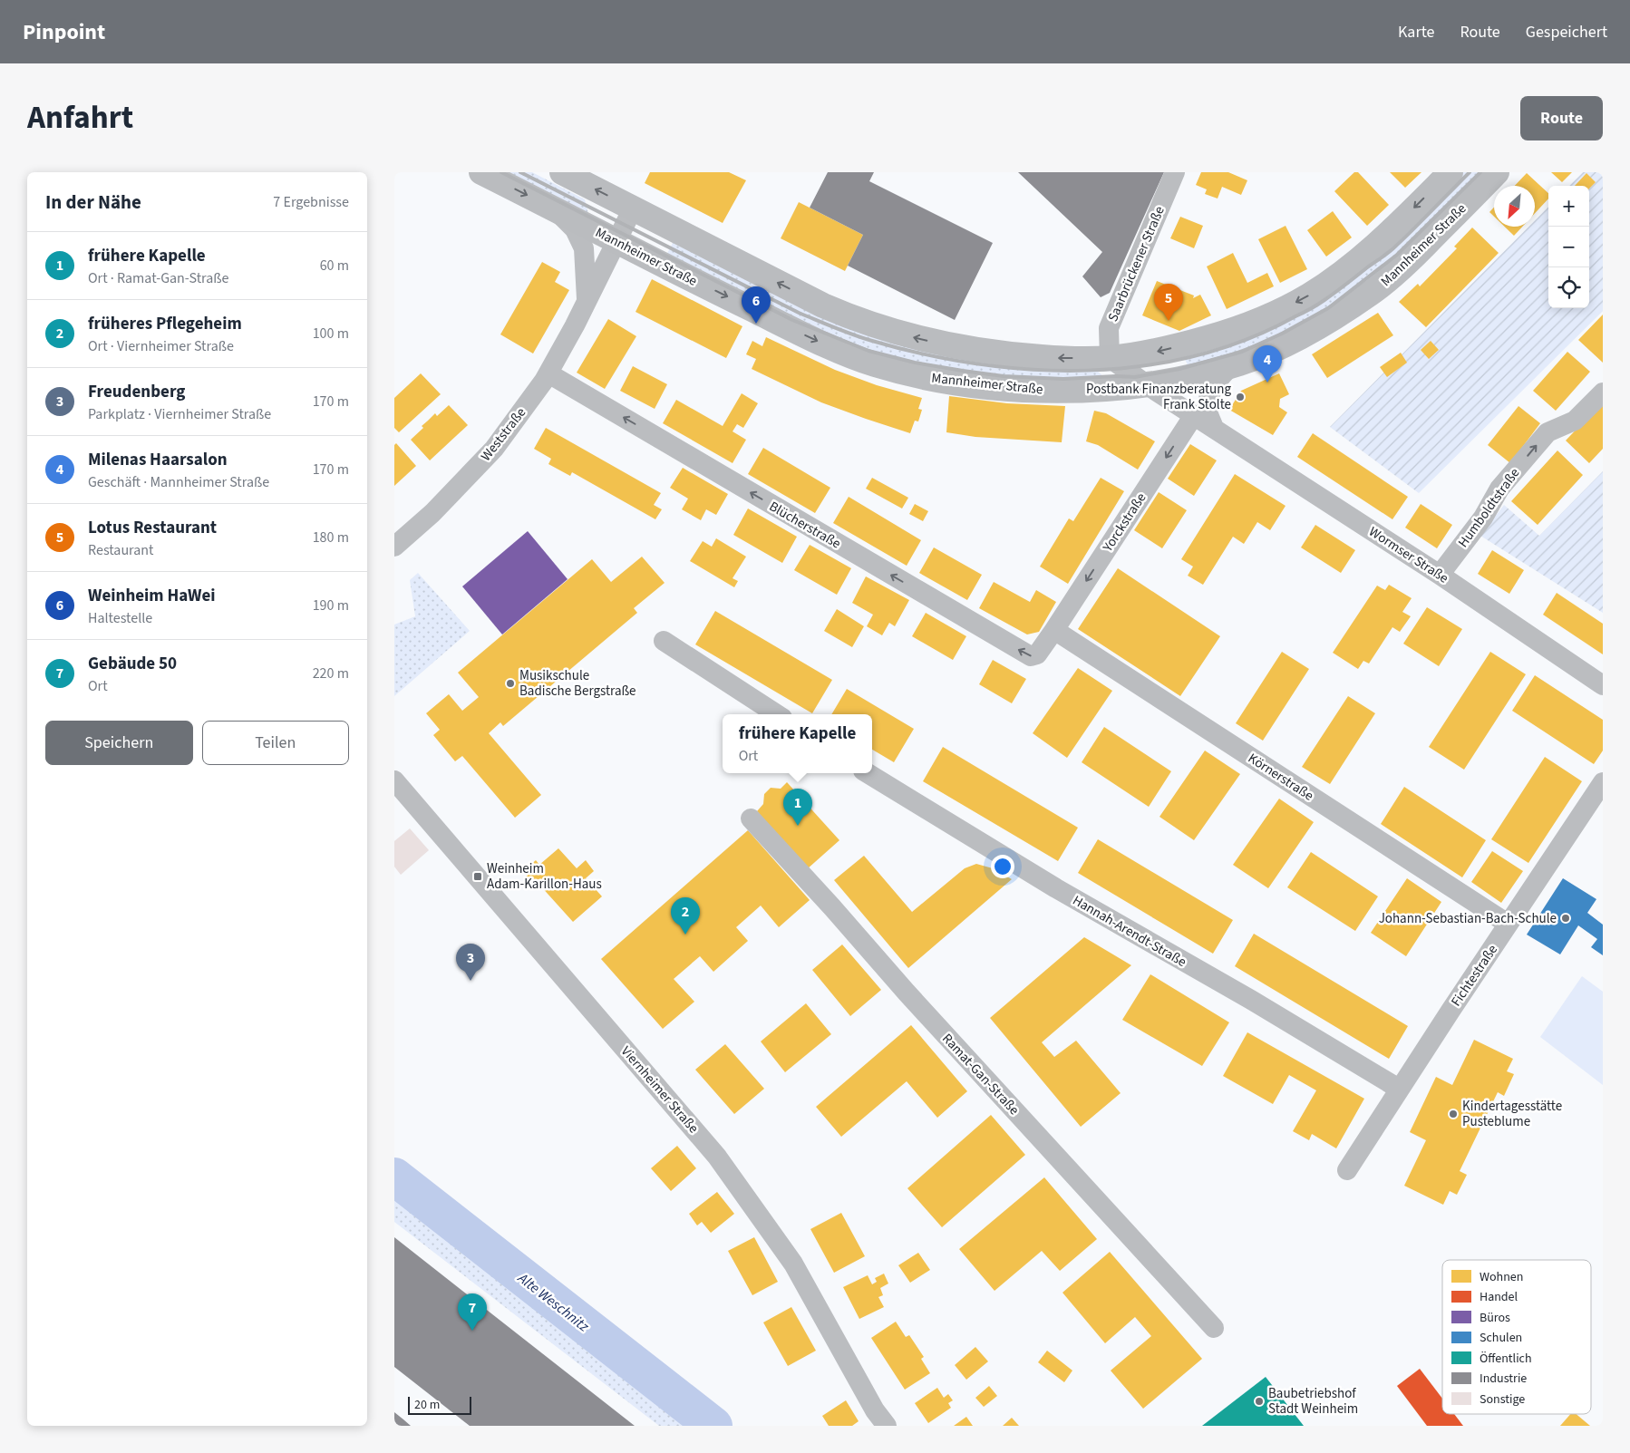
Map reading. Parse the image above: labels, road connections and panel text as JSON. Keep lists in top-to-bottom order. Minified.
{"streets":{"main road":["Mannheimer Straße"],"street":["Saarbrückener Straße","Weststraße","Humboldtstraße","Yorckstraße","Blücherstraße","Wormser Straße","Körnerstraße","Hannah-Arendt-Straße","Fichtestraße","Ramat-Gan-Straße","Viernheimer Straße"]},"crossings":[["Mannheimer Straße","Weststraße"],["Mannheimer Straße","Wormser Straße"],["Saarbrückener Straße","Wormser Straße"],["Weststraße","Blücherstraße"],["Humboldtstraße","Wormser Straße"],["Yorckstraße","Blücherstraße"],["Yorckstraße","Wormser Straße"],["Yorckstraße","Körnerstraße"],["Blücherstraße","Körnerstraße"],["Körnerstraße","Fichtestraße"],["Hannah-Arendt-Straße","Fichtestraße"]],"one_way":["Humboldtstraße","Yorckstraße","Blücherstraße"],"water":["Alte Weschnitz"],"places":{"other":["Postbank Finanzberatung Frank Stolte","Musikschule Badische Bergstraße","Johann-Sebastian-Bach-Schule","Kindertagesstätte Pusteblume","Baubetriebshof Stadt Weinheim"],"transit":["Weinheim Adam-Karillon-Haus"]},"legend":["Wohnen","Handel","Büros","Schulen","Öffentlich","Industrie","Sonstige"],"scale_bar":"20 m","north":"bottom left","page":{"header":"Pinpoint","nav":["Karte","Route","Gespeichert"],"title":"Anfahrt","buttons":["Route",["Speichern","Teilen"]],"heading":["In der Nähe","7 Ergebnisse"],"map_buttons":["+","−"],"list":[{"mark":"1","name":"frühere Kapelle","note":"Ort · Ramat-Gan-Straße","value":"60 m"},{"mark":"2","name":"früheres Pflegeheim","note":"Ort · Viernheimer Straße","value":"100 m"},{"mark":"3","name":"Freudenberg","note":"Parkplatz · Viernheimer Straße","value":"170 m"},{"mark":"4","name":"Milenas Haarsalon","note":"Geschäft · Mannheimer Straße","value":"170 m"},{"mark":"5","name":"Lotus Restaurant","note":"Restaurant","value":"180 m"},{"mark":"6","name":"Weinheim HaWei","note":"Haltestelle","value":"190 m"},{"mark":"7","name":"Gebäude 50","note":"Ort","value":"220 m"}],"pins":["5","6","4","1","2","3","7"],"popup":["frühere Kapelle","Ort"],"scale":"20 m"}}
